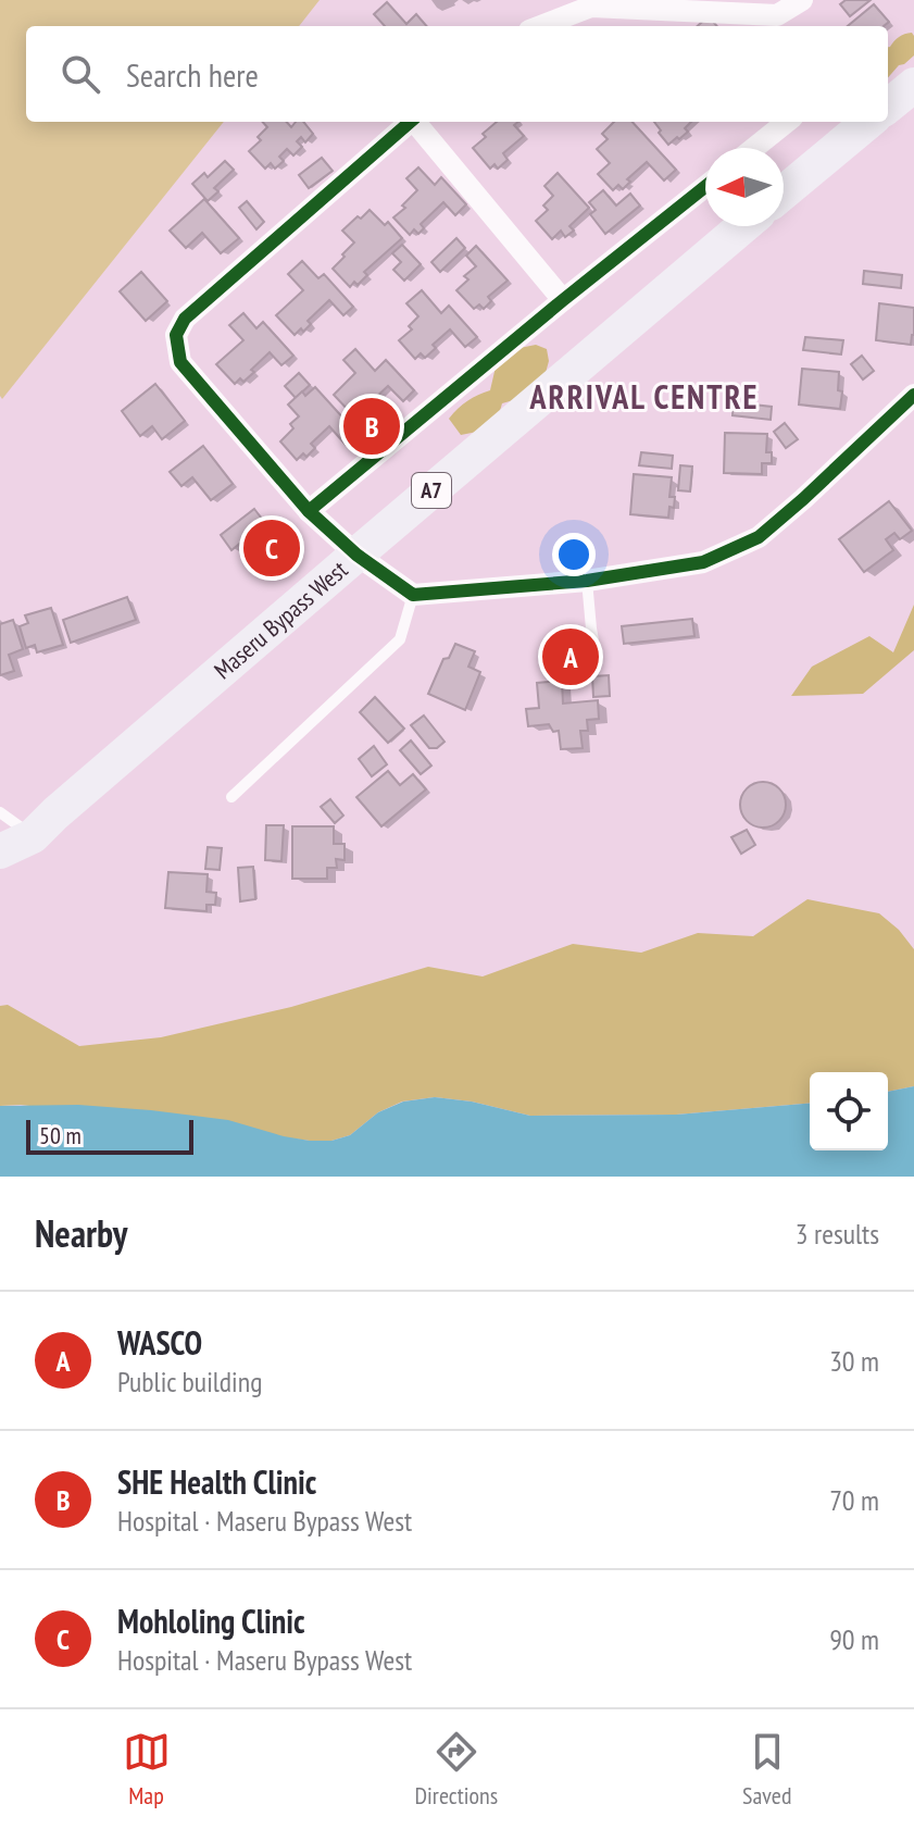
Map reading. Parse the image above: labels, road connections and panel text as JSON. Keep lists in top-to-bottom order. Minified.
{"streets":{"main road":["A7","Maseru Bypass West"]},"districts":["ARRIVAL CENTRE"],"scale_bar":"50 m","north":"left","page":{"search":"Search here","pins":["B","C","A"],"scale":"50 m","heading":["Nearby","3 results"],"list":[{"mark":"A","name":"WASCO","note":"Public building","value":"30 m"},{"mark":"B","name":"SHE Health Clinic","note":"Hospital · Maseru Bypass West","value":"70 m"},{"mark":"C","name":"Mohloling Clinic","note":"Hospital · Maseru Bypass West","value":"90 m"}],"nav":["Map","Directions","Saved"]}}
